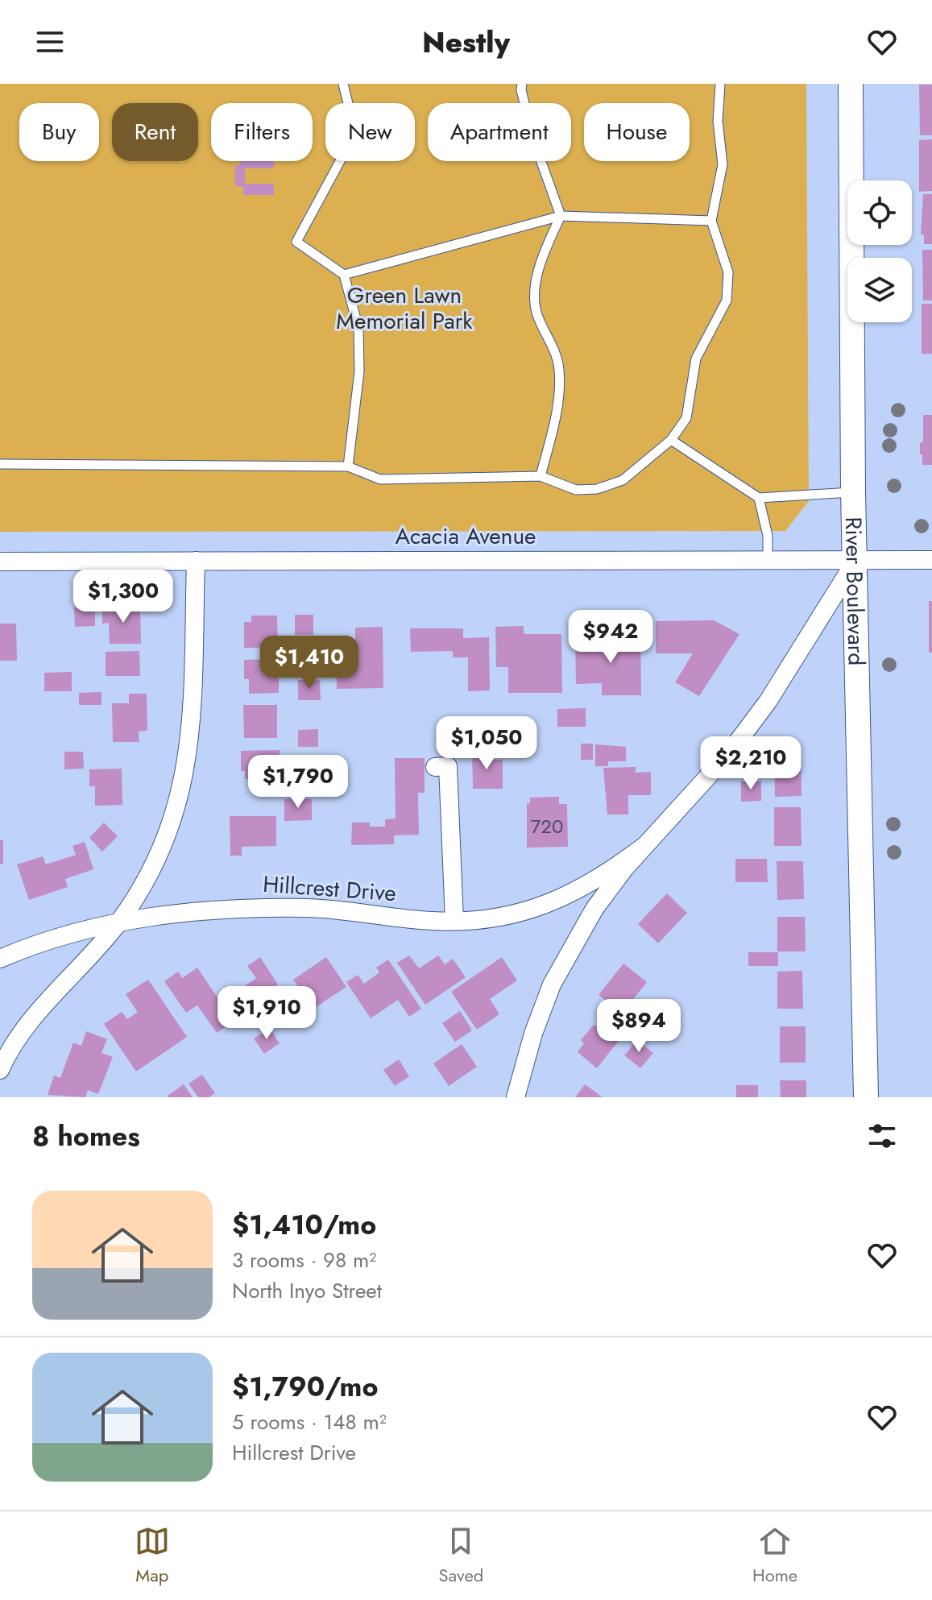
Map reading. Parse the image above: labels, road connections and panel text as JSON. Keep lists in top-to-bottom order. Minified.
{"streets":{"main road":["River Boulevard"],"street":["Acacia Avenue","Hillcrest Drive"]},"crossings":[["Acacia Avenue","River Boulevard"]],"parks":["Green Lawn Memorial Park"],"house_numbers":["720"],"page":{"header":"Nestly","chip":["Buy","Rent","Filters","New","Apartment","House"],"price":["$1,300","$942","$1,410","$1,050","$2,210","$1,790","$1,910","$894"],"heading":"8 homes","list":[{"name":"$1,410/mo","note":"3 rooms · 98 m² · North Inyo Street"},{"name":"$1,790/mo","note":"5 rooms · 148 m² · Hillcrest Drive"}],"tabs":["Map","Saved","Home"]}}
